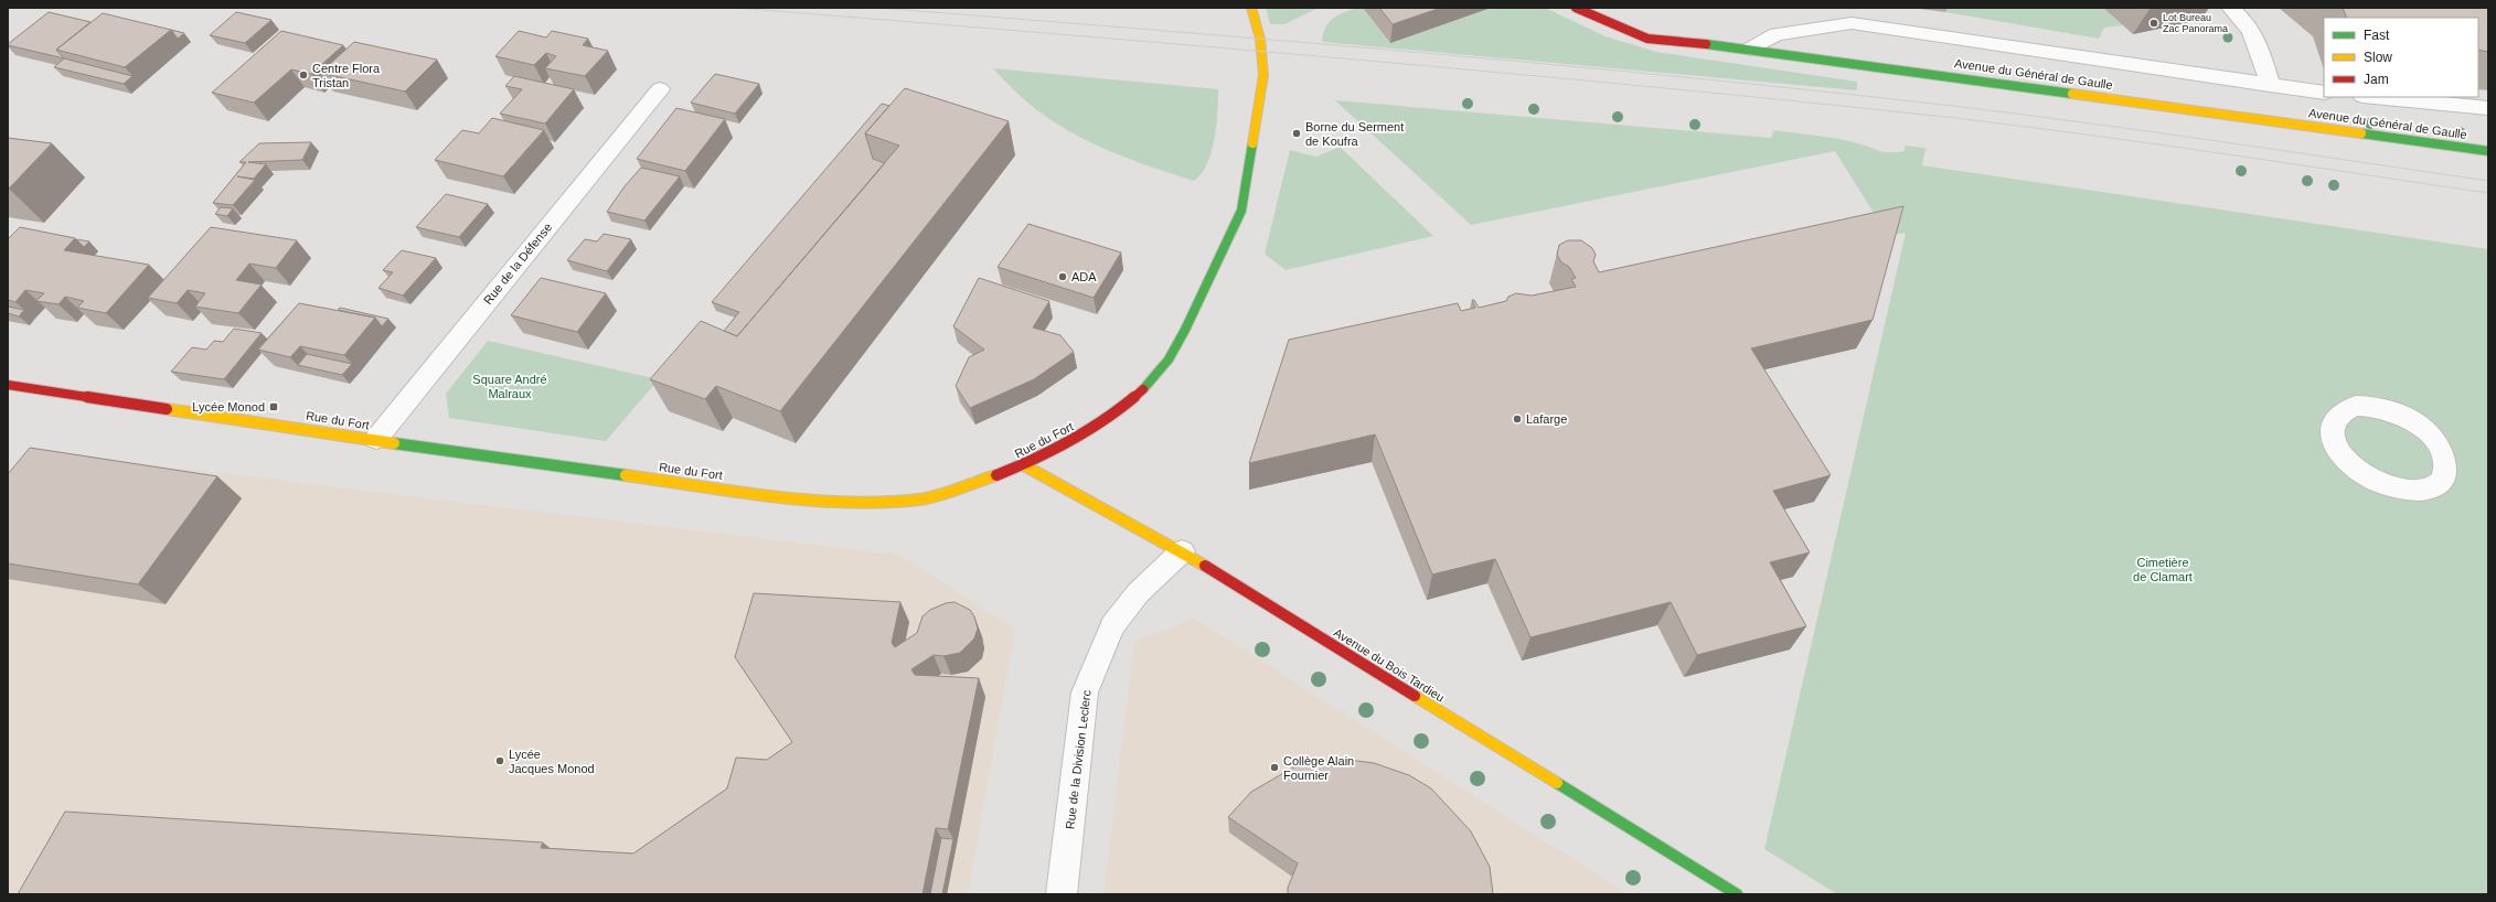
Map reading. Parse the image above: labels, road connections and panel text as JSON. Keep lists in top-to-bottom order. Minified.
{"streets":{"street":["Avenue du Général de Gaulle","Rue de la Défense","Rue du Fort","Avenue du Bois Tardieu","Rue de la Division Leclerc"]},"crossings":[["Rue de la Défense","Rue du Fort"],["Rue du Fort","Avenue du Bois Tardieu"],["Avenue du Bois Tardieu","Rue de la Division Leclerc"]],"parks":["Square André Malraux","Cimetière de Clamart"],"places":{"other":["Lot Bureau Zac Panorama","Centre Flora Tristan","Borne du Serment de Koufra","ADA","Lafarge","Lycée Jacques Monod","Collège Alain Fournier"],"transit":["Lycée Monod"]},"legend":["Fast","Slow","Jam"]}
